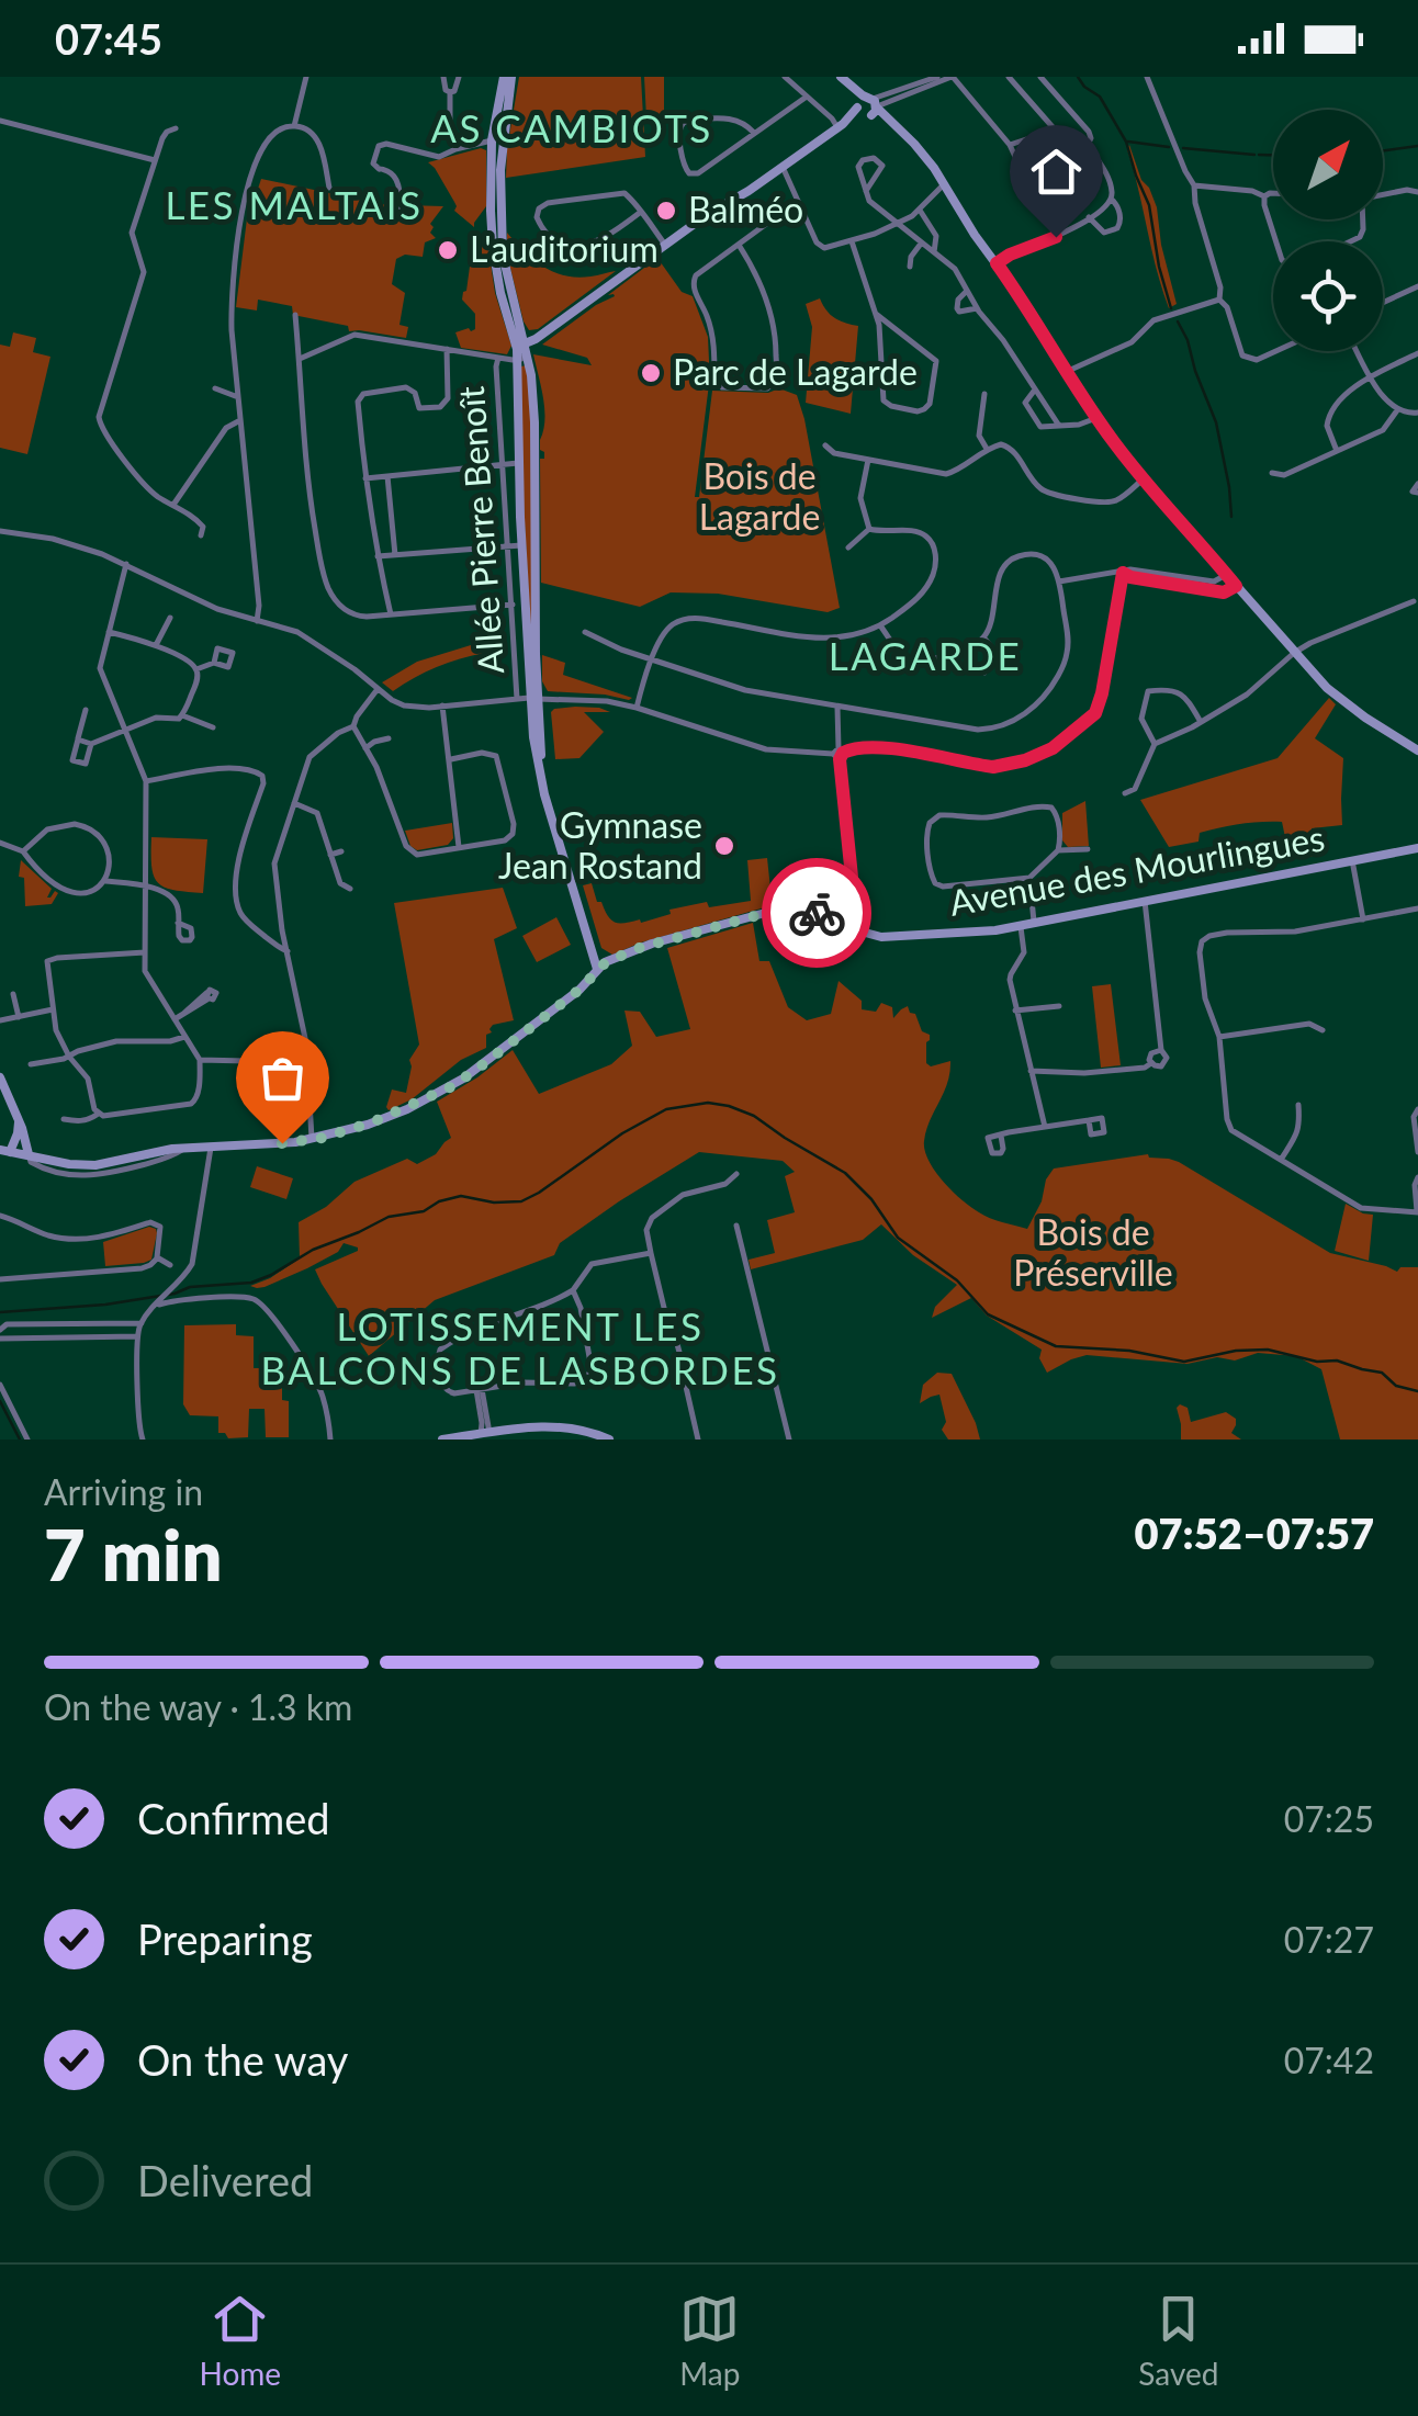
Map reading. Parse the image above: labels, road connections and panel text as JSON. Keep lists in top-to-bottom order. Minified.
{"streets":{"street":["Allée Pierre Benoît","Avenue des Mourlingues"]},"districts":["AS CAMBIOTS","LES MALTAIS","LAGARDE","LOTISSEMENT LES BALCONS DE LASBORDES"],"parks":["Bois de Lagarde","Bois de Préserville"],"places":["Balméo","L'auditorium","Parc de Lagarde","Gymnase Jean Rostand"],"north":"top right","page":{"status":"07:45","heading":["7 min","Arriving in","07:52–07:57"],"bar":"On the way · 1.3 km","list":[["Confirmed","07:25"],["Preparing","07:27"],["On the way","07:42"],"Delivered"],"tabs":["Home","Map","Saved"]}}
